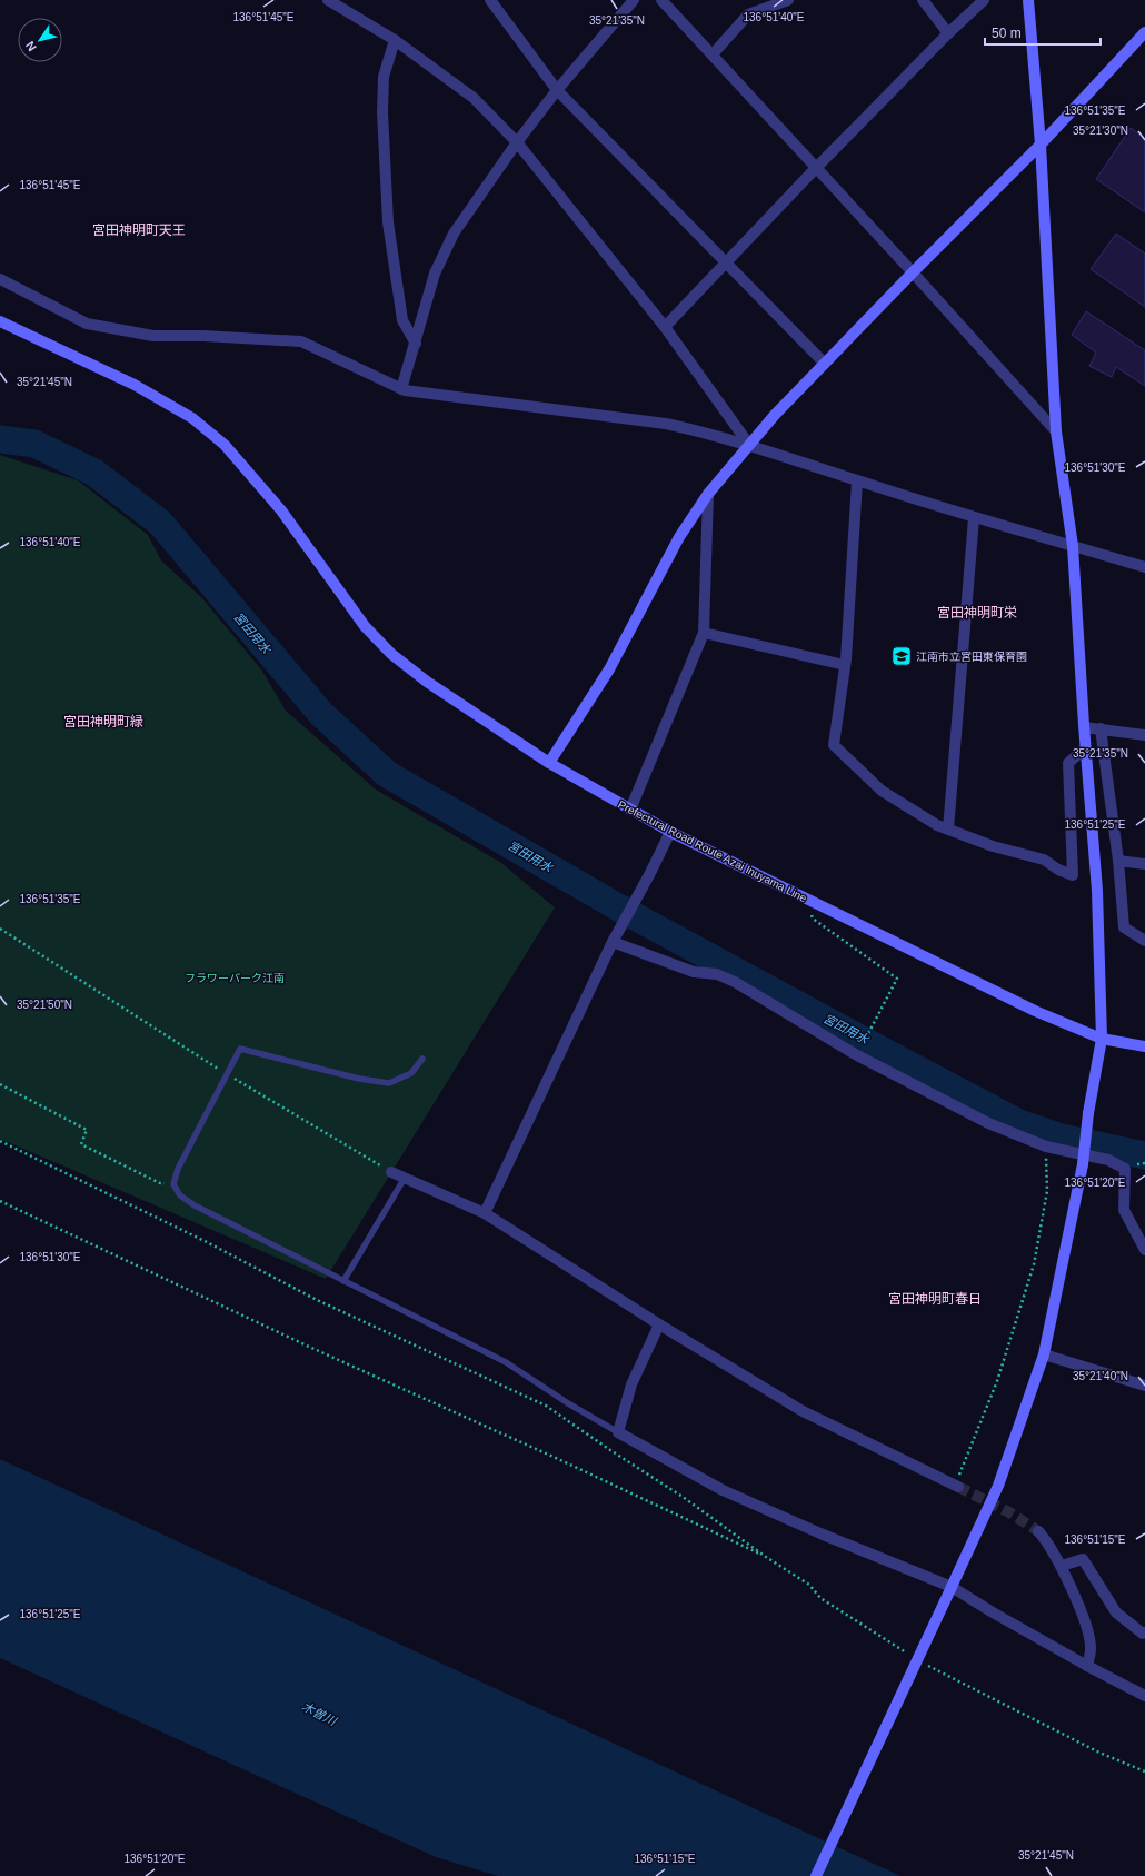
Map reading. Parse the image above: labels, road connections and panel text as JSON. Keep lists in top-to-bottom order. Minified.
{"streets":{"street":["Prefectural Road Route Azai Inuyama Line"]},"districts":["宮田神明町天王","宮田神明町栄","宮田神明町緑","宮田神明町春日"],"water":["宮田用水","木曽川"],"parks":["フラワーパーク江南"],"places":{"school or university":["江南市立宮田東保育園"]},"scale_bar":"50 m","north":"bottom left","coordinates":["136°51'45\"E","136°51'40\"E","35°21'35\"N","136°51'35\"E","35°21'30\"N","35°21'45\"N","136°51'30\"E","136°51'25\"E","35°21'50\"N","136°51'20\"E","35°21'40\"N","136°51'15\"E"]}
